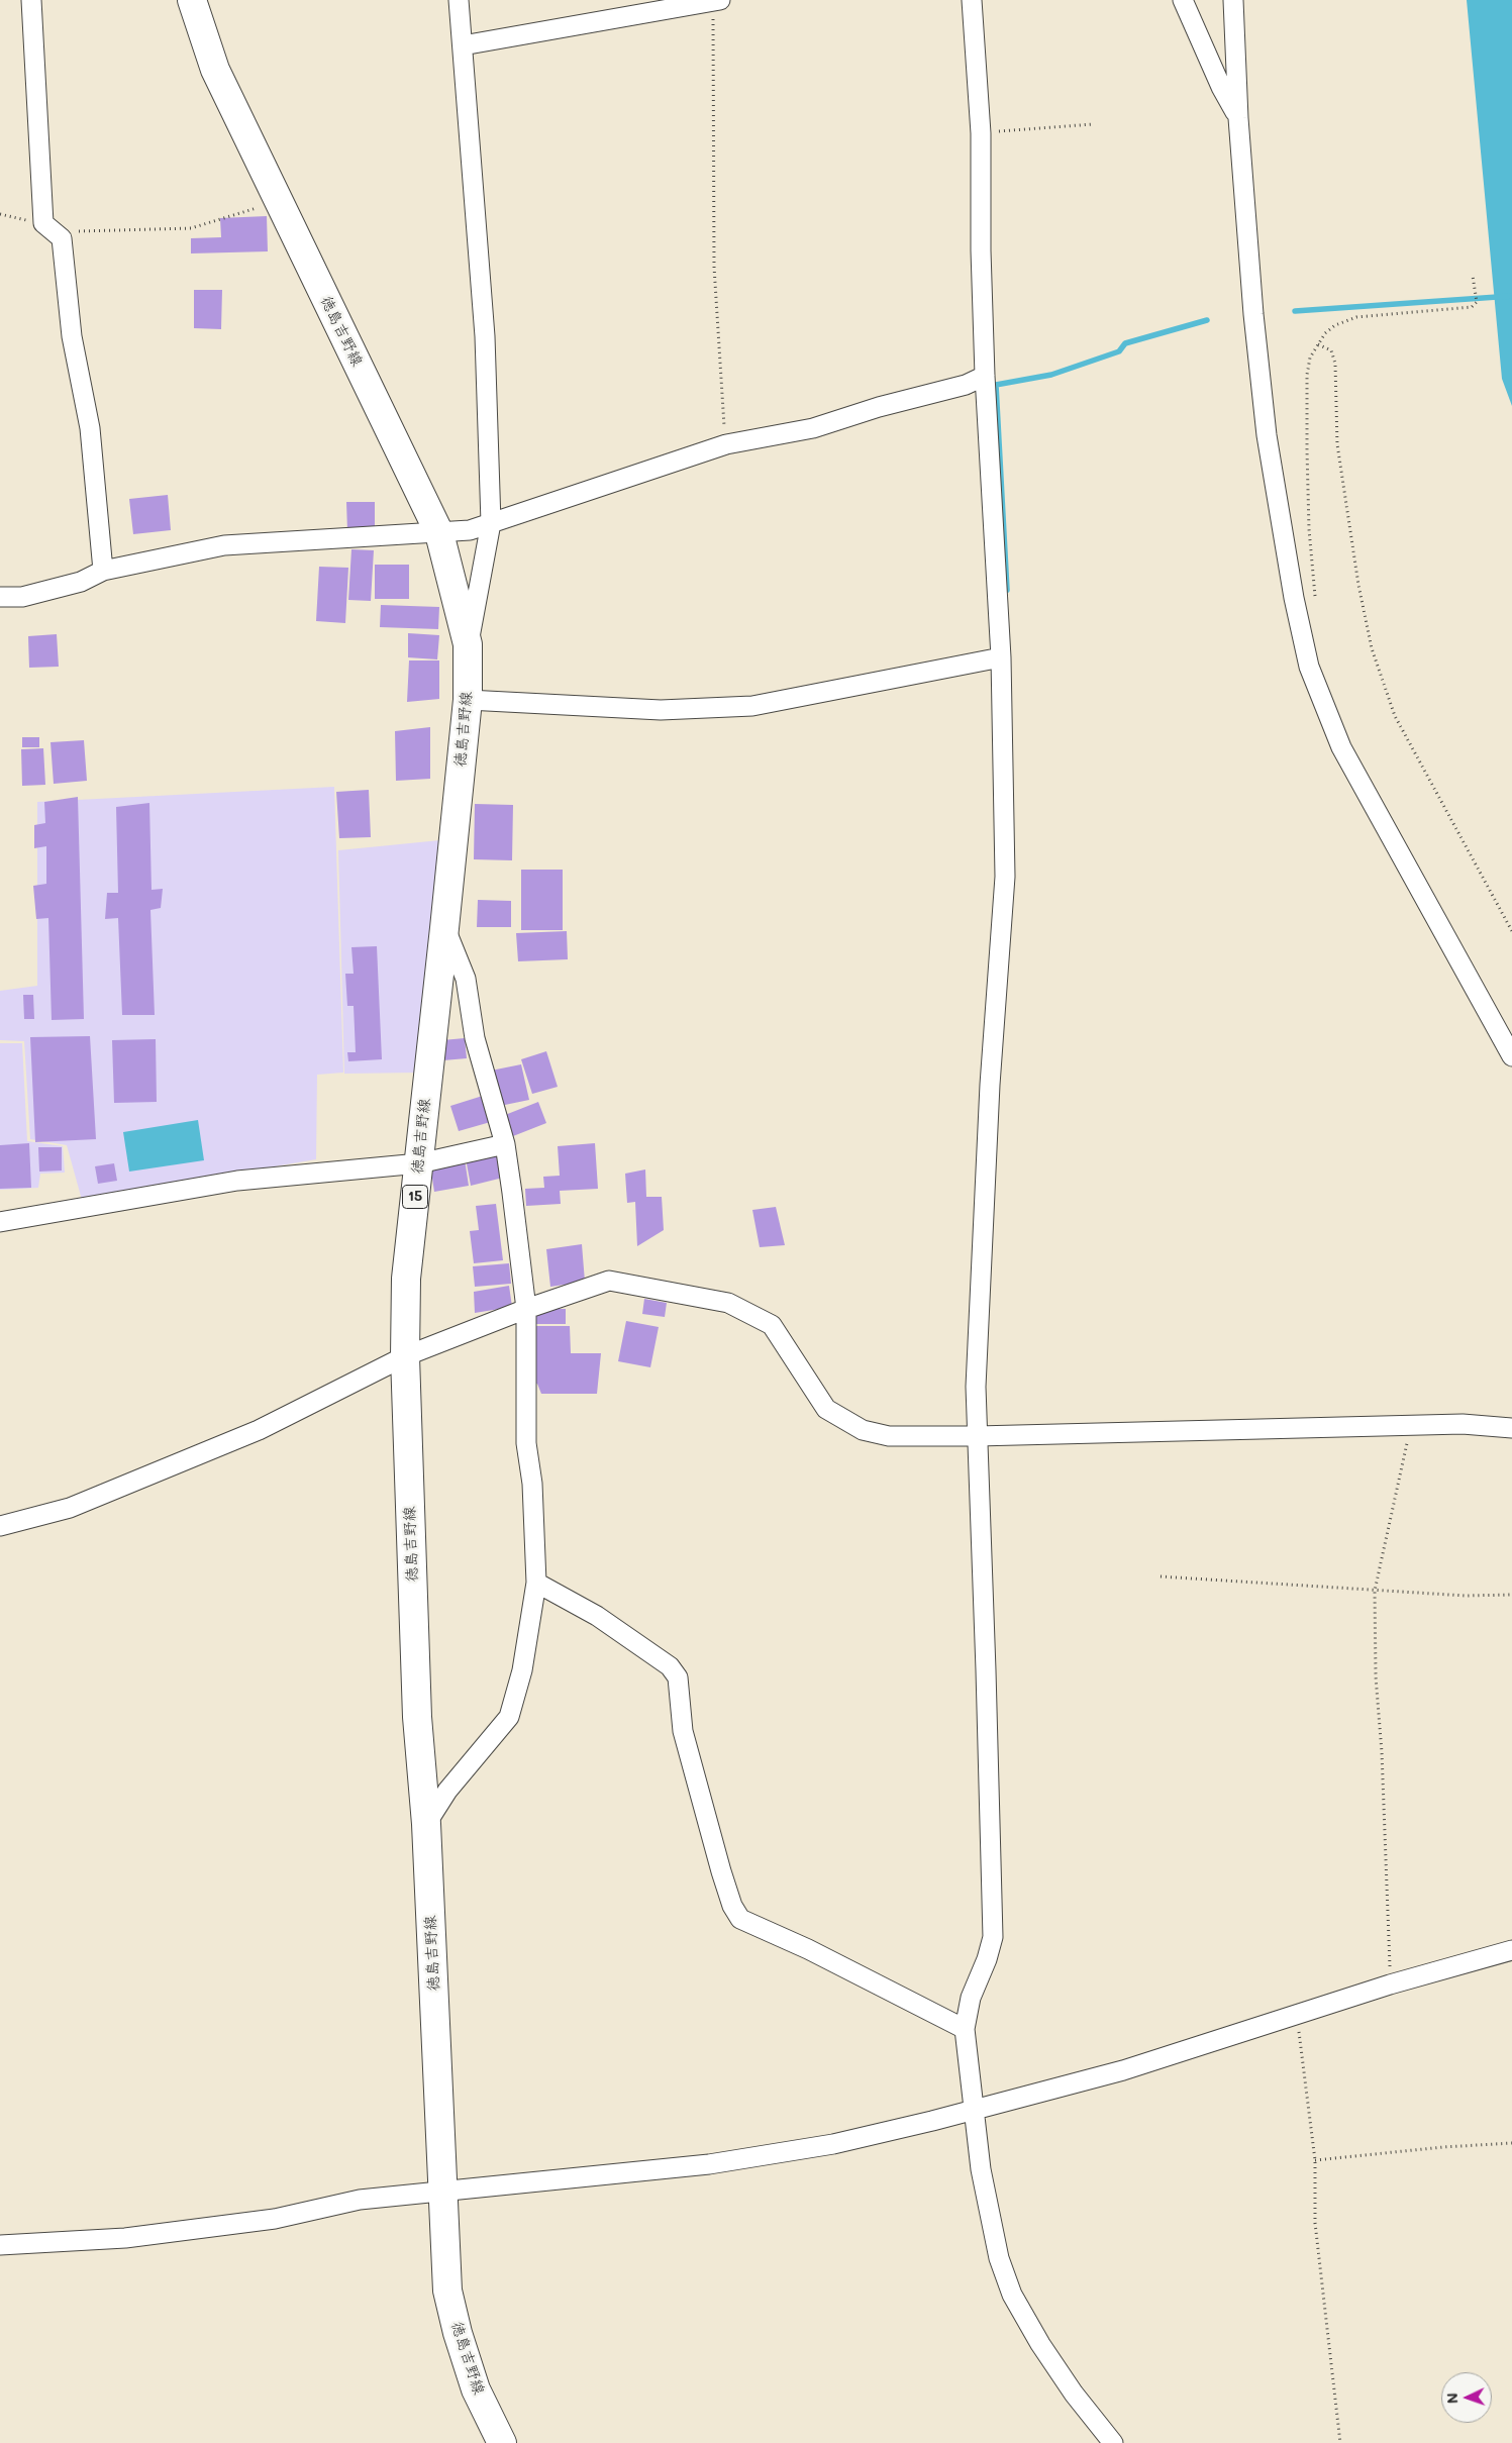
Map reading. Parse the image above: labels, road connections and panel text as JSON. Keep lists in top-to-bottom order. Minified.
{"streets":{"main road":["徳島吉野線","15"]},"north":"left"}
